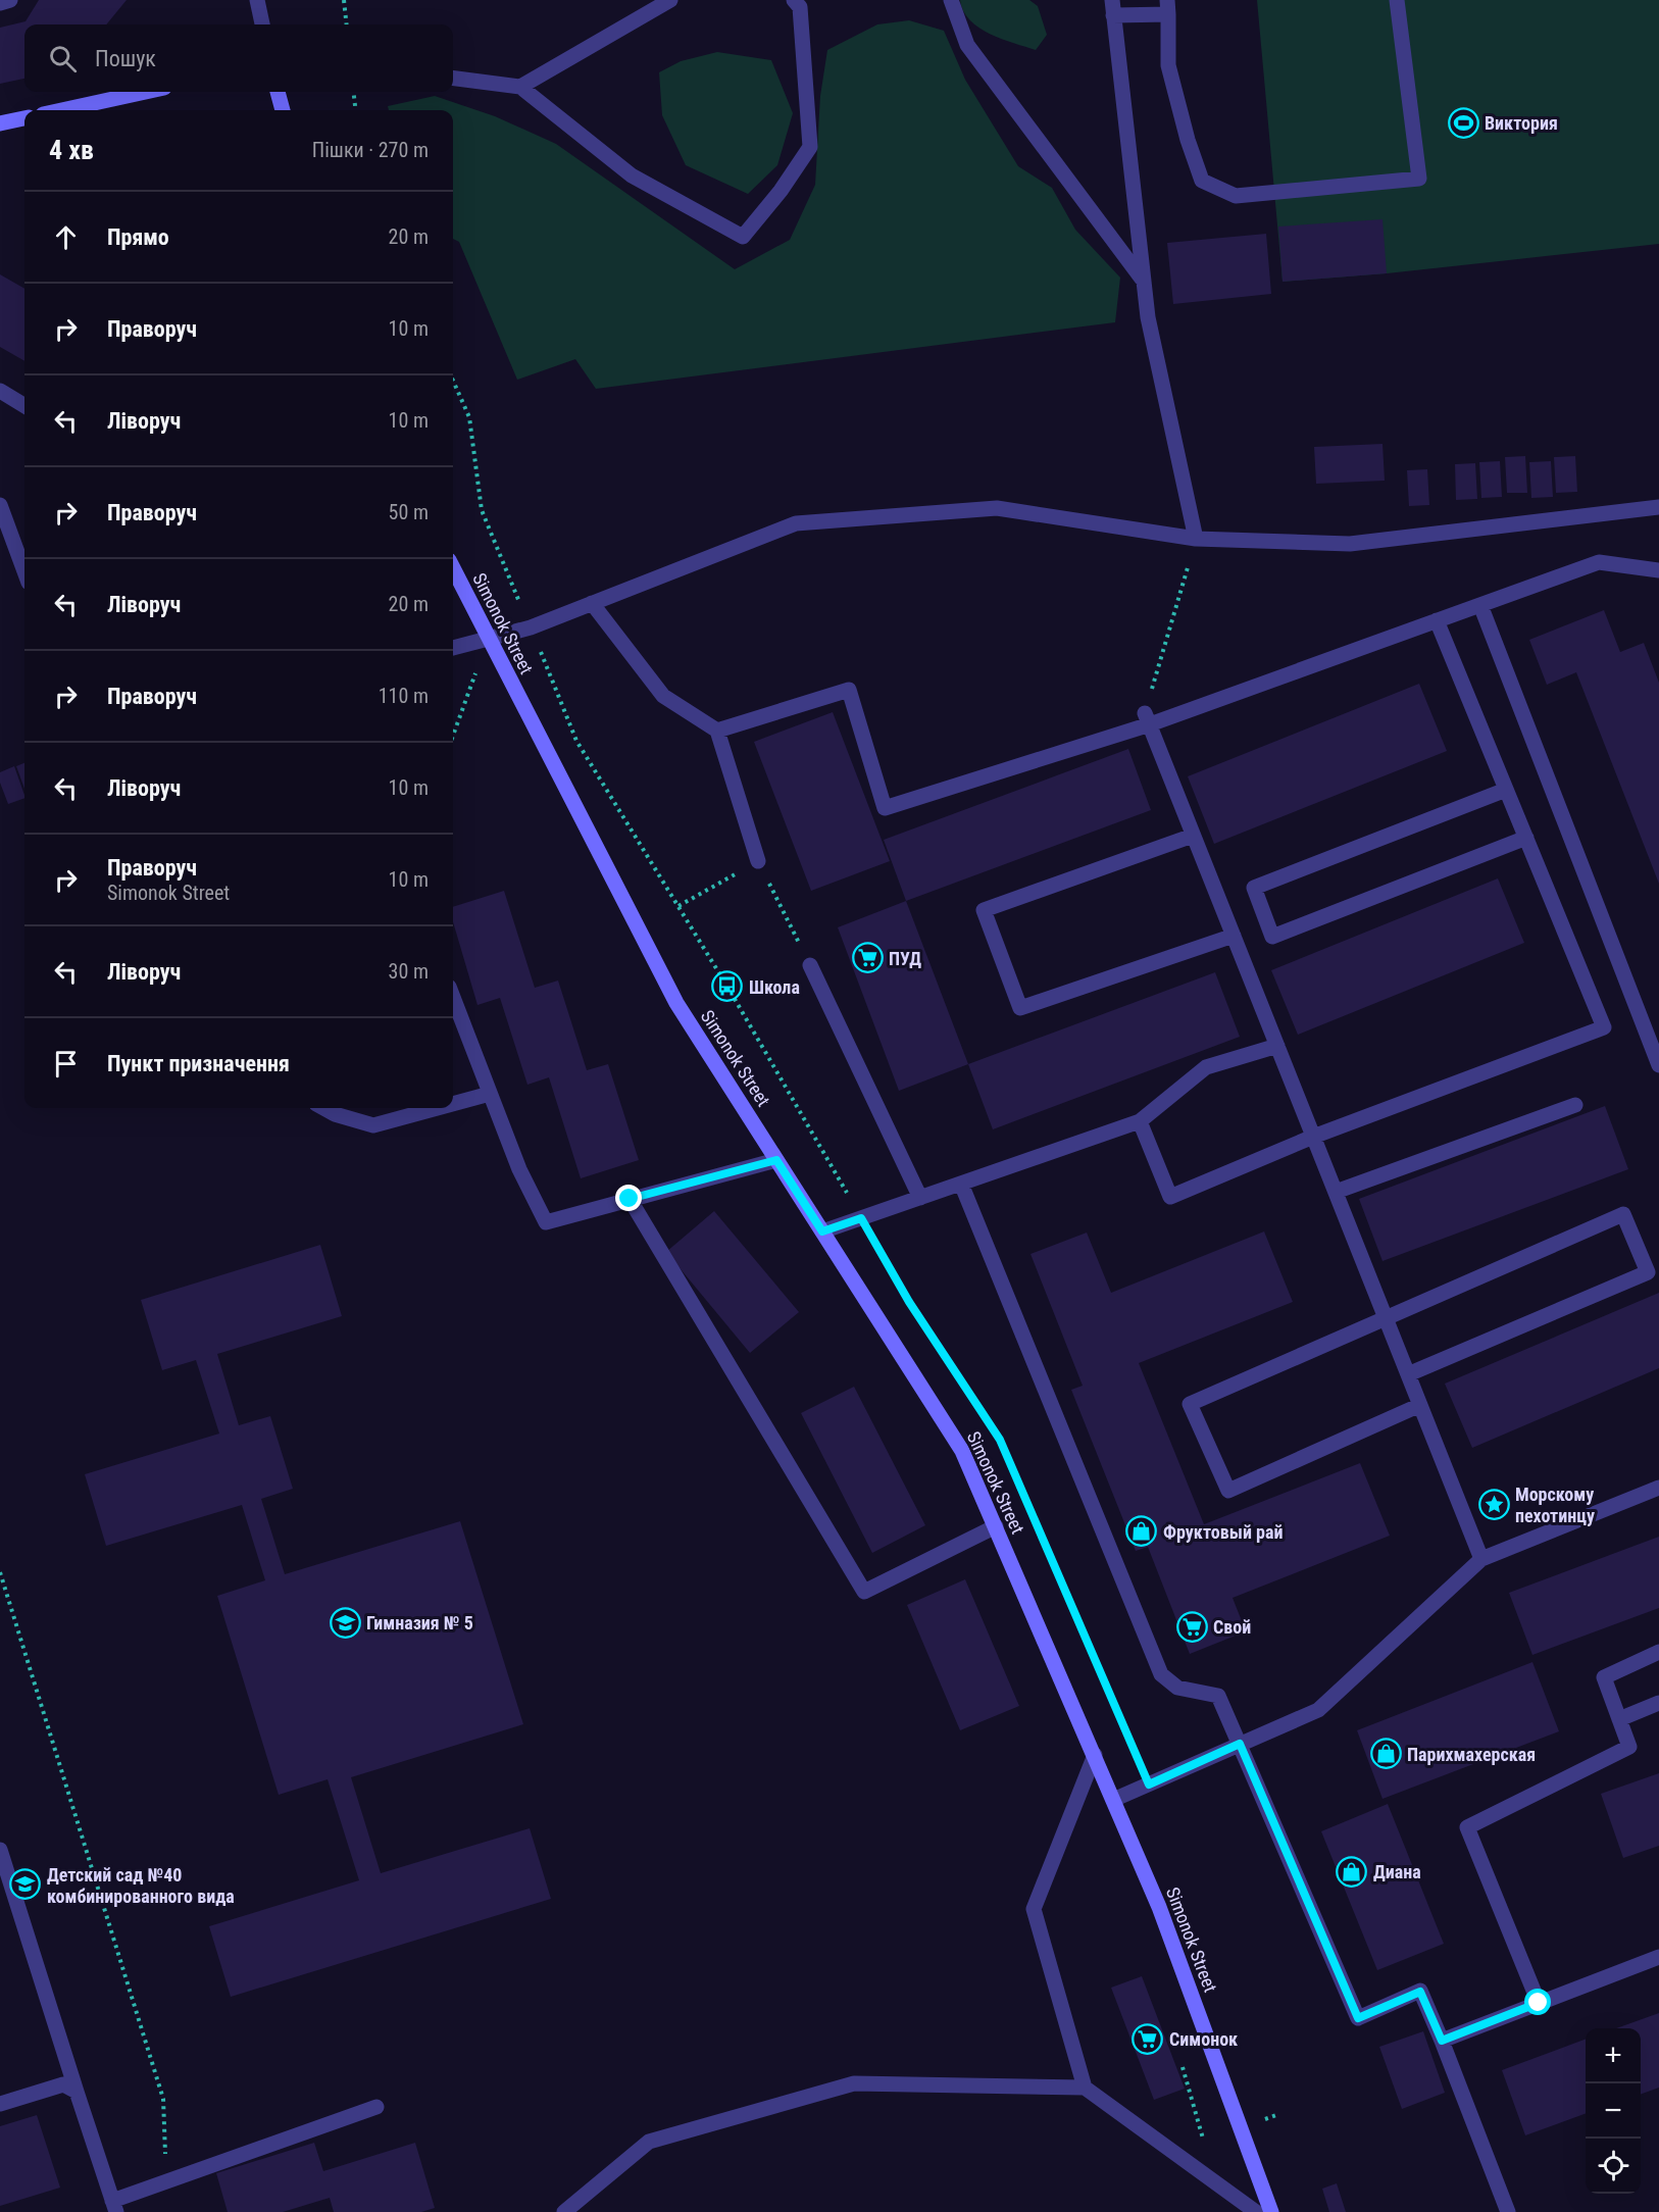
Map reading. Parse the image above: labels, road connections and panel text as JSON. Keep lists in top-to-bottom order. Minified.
{"streets":{"street":["Simonok Street"]},"places":{"sports":["Виктория"],"supermarket":["ПУД","Свой","Симонок"],"bus stop":["Школа"],"place":["Морскому пехотинцу"],"shop":["Фруктовый рай","Парихмахерская","Диана"],"school or university":["Гимназия № 5","Детский сад №40 комбинированного вида"]},"page":{"search":"Пошук","heading":["4 хв","Пішки · 270 m"],"list":[["Прямо","20 m"],["Праворуч","10 m"],["Ліворуч","10 m"],["Праворуч","50 m"],["Ліворуч","20 m"],["Праворуч","110 m"],["Ліворуч","10 m"],["Праворуч","Simonok Street","10 m"],["Ліворуч","30 m"],"Пункт призначення"],"map_buttons":["+","−"]}}
